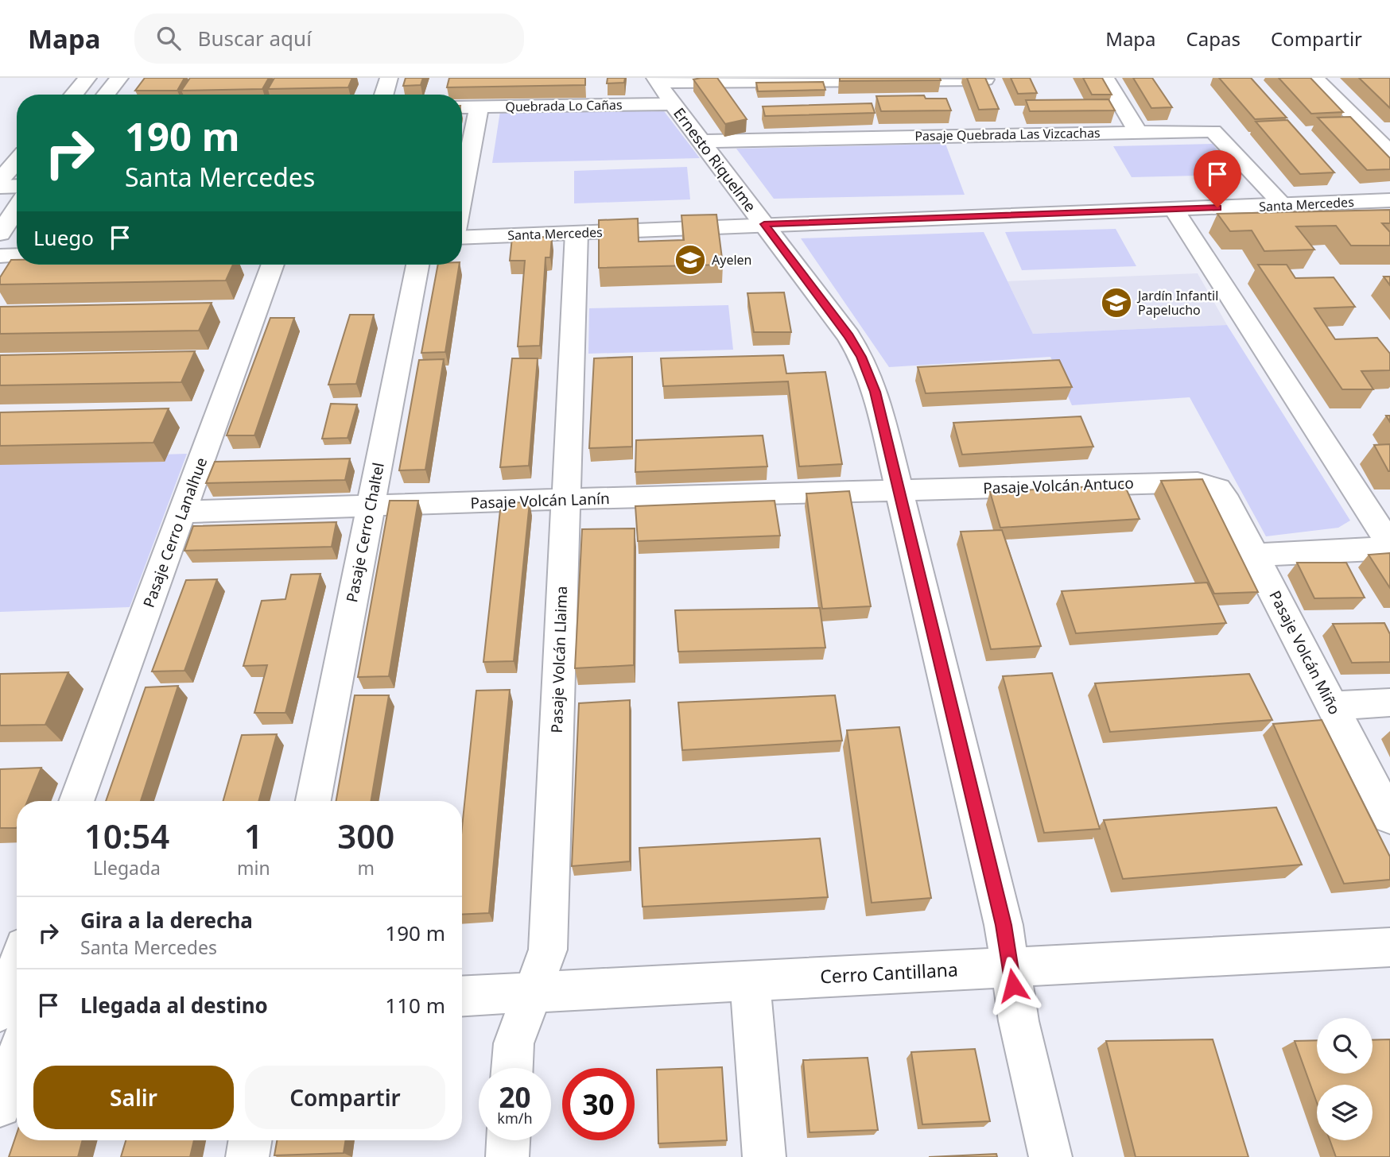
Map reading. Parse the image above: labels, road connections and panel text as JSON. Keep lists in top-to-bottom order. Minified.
{"streets":{"street":["Quebrada Lo Cañas","Pasaje Quebrada Las Vizcachas","Ernesto Riquelme","Santa Mercedes","Pasaje Volcán Antuco","Pasaje Volcán Lanín","Pasaje Cerro Lanalhue","Pasaje Cerro Chaltel","Pasaje Volcán Miño","Pasaje Volcán Llaima","Cerro Cantillana"]},"crossings":[["Quebrada Lo Cañas","Ernesto Riquelme"],["Pasaje Quebrada Las Vizcachas","Ernesto Riquelme"],["Pasaje Quebrada Las Vizcachas","Santa Mercedes"],["Ernesto Riquelme","Santa Mercedes"],["Ernesto Riquelme","Pasaje Volcán Antuco"],["Ernesto Riquelme","Pasaje Volcán Lanín"],["Ernesto Riquelme","Cerro Cantillana"],["Santa Mercedes","Pasaje Volcán Llaima"],["Pasaje Volcán Antuco","Pasaje Volcán Lanín"],["Pasaje Volcán Antuco","Pasaje Volcán Miño"],["Pasaje Volcán Lanín","Pasaje Cerro Lanalhue"],["Pasaje Volcán Lanín","Pasaje Cerro Chaltel"],["Pasaje Volcán Lanín","Pasaje Volcán Llaima"],["Pasaje Volcán Llaima","Cerro Cantillana"]],"places":{"school or university":["Ayelen","Jardín Infantil Papelucho"]},"page":{"header":"Mapa","search":"Buscar aquí","nav":["Mapa","Capas","Compartir"],"turn":["190 m","Santa Mercedes"],"then":"Luego","eta":["10:54","Llegada","1","min","300","m"],"list":[{"name":"Gira a la derecha","note":"Santa Mercedes","value":"190 m"},{"name":"Llegada al destino","value":"110 m"}],"buttons":["Salir","Compartir"],"speed":"20 km/h","limit":"30"}}
